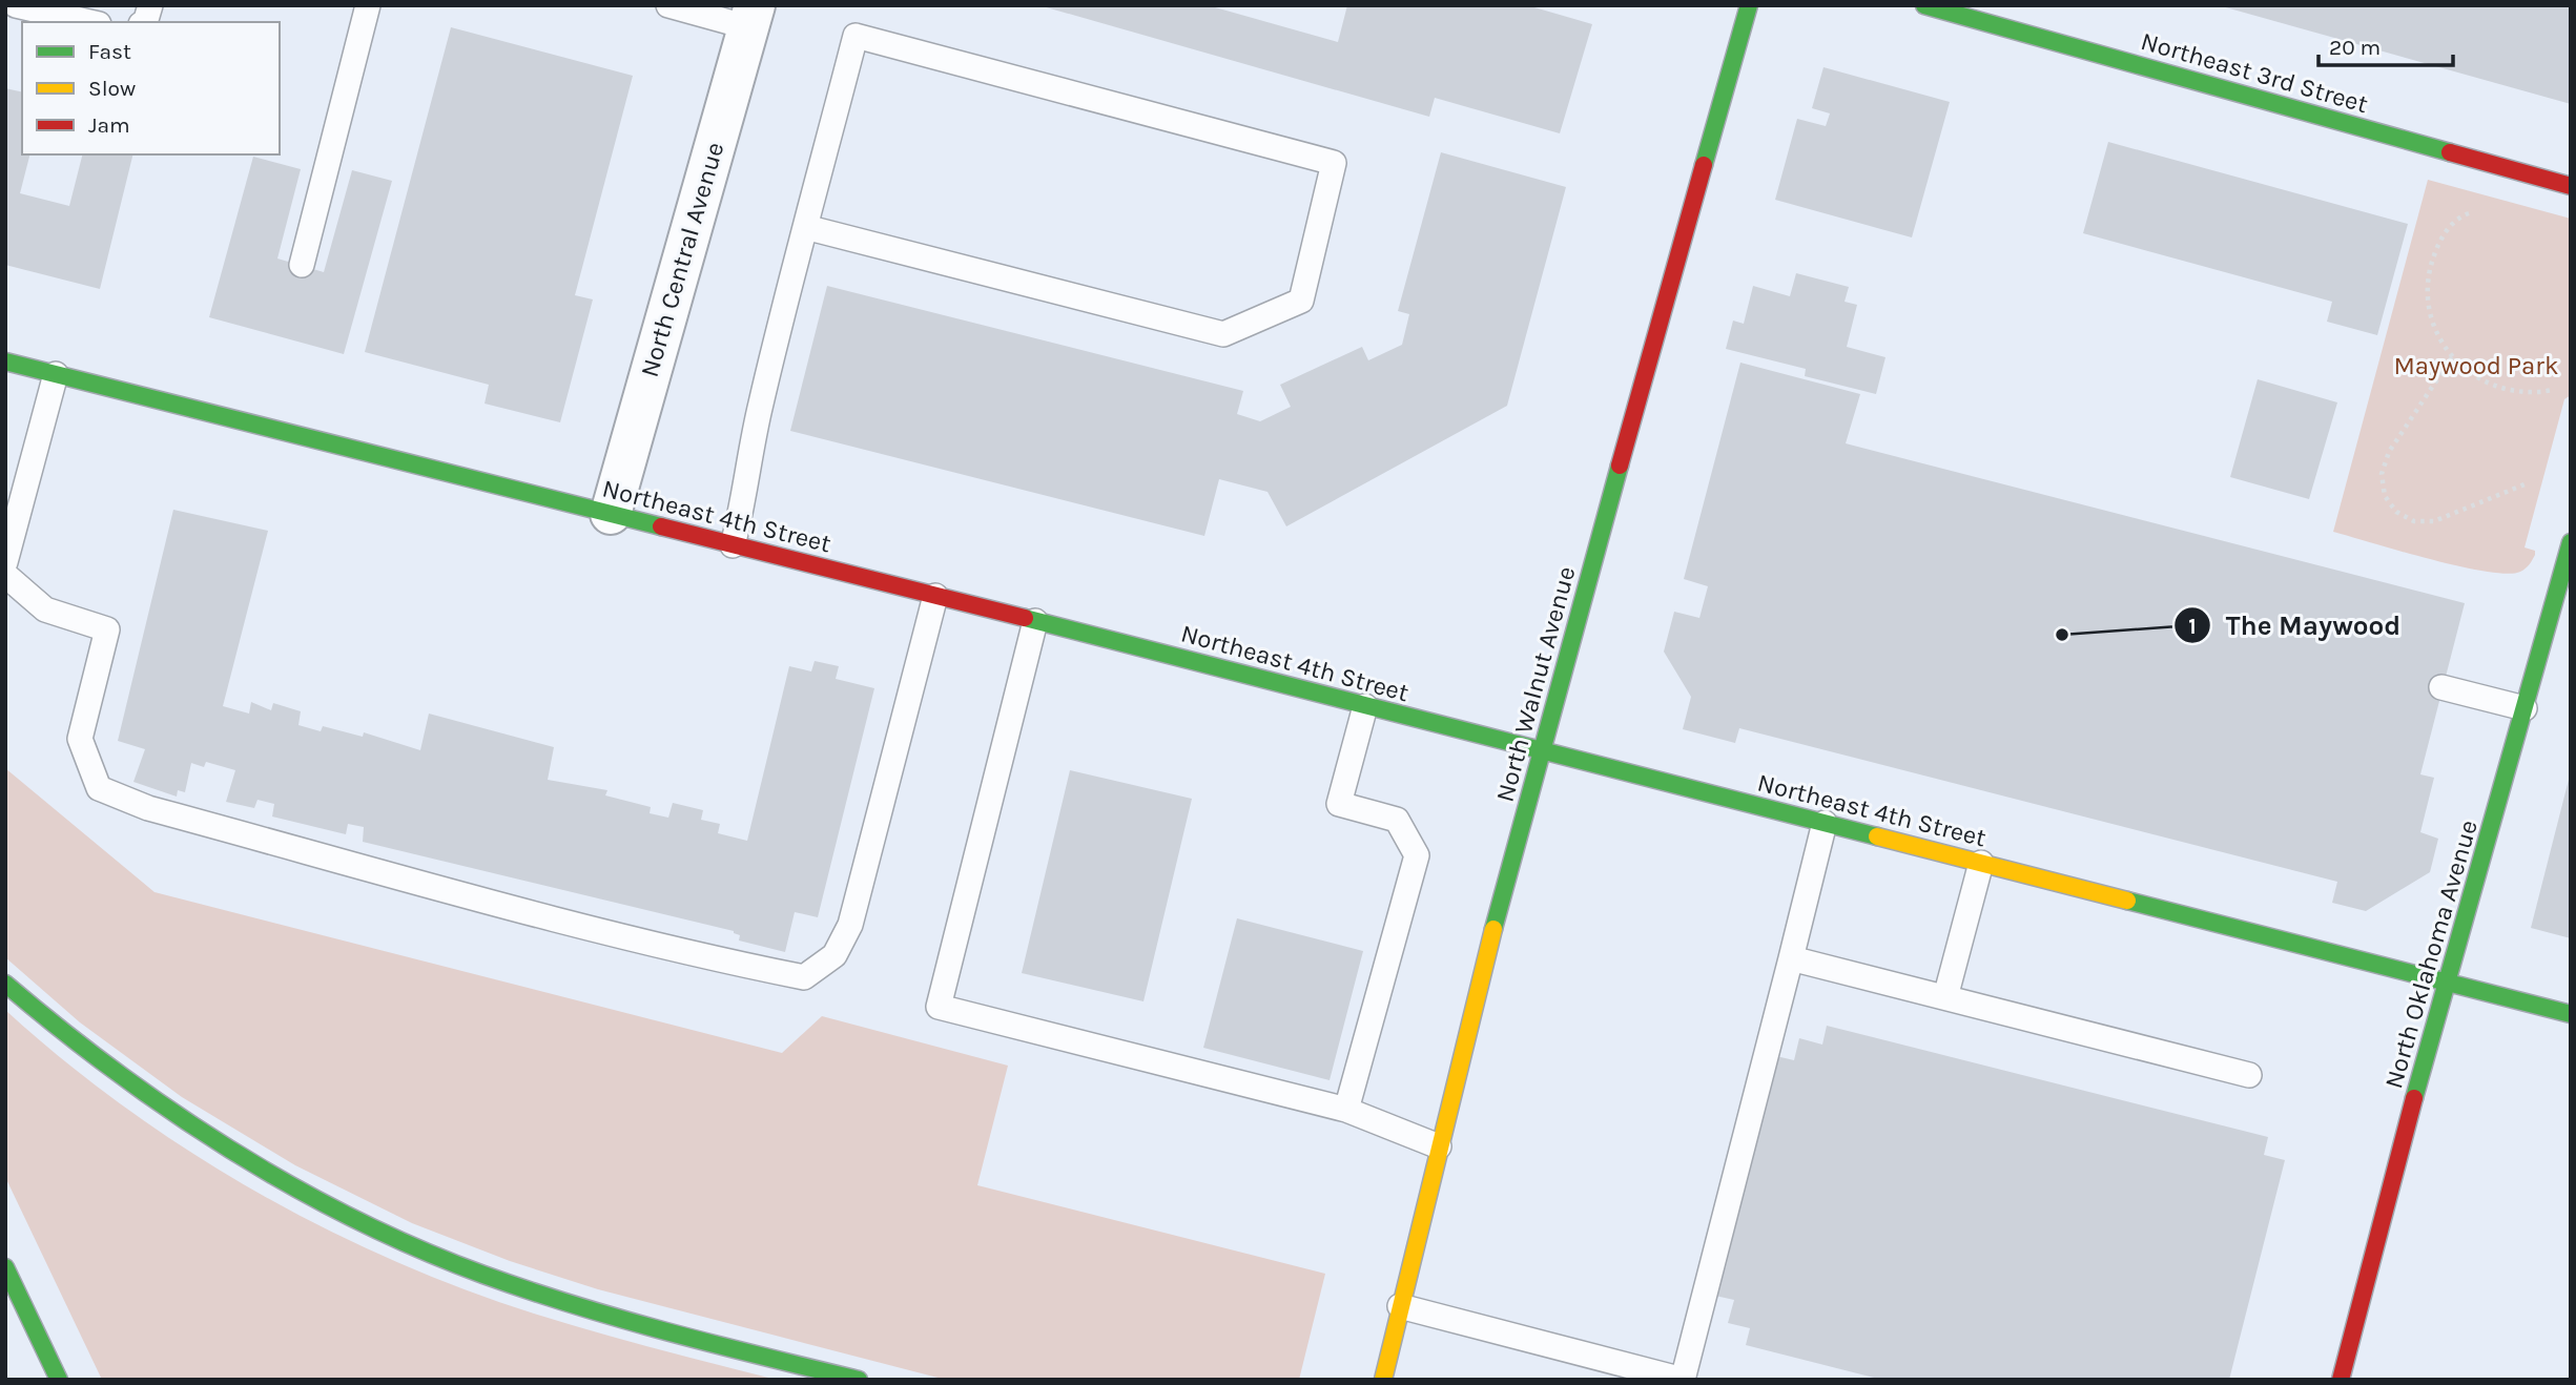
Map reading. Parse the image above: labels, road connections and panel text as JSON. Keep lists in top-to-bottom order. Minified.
{"streets":{"main road":["Northeast 3rd Street","Northeast 4th Street","North Walnut Avenue","North Oklahoma Avenue"],"street":["North Central Avenue"]},"crossings":[["North Central Avenue","Northeast 4th Street"],["Northeast 4th Street","North Walnut Avenue"],["Northeast 4th Street","North Oklahoma Avenue"]],"parks":["Maywood Park"],"places":["The Maywood"],"legend":["Fast","Slow","Jam"],"scale_bar":"20 m"}
